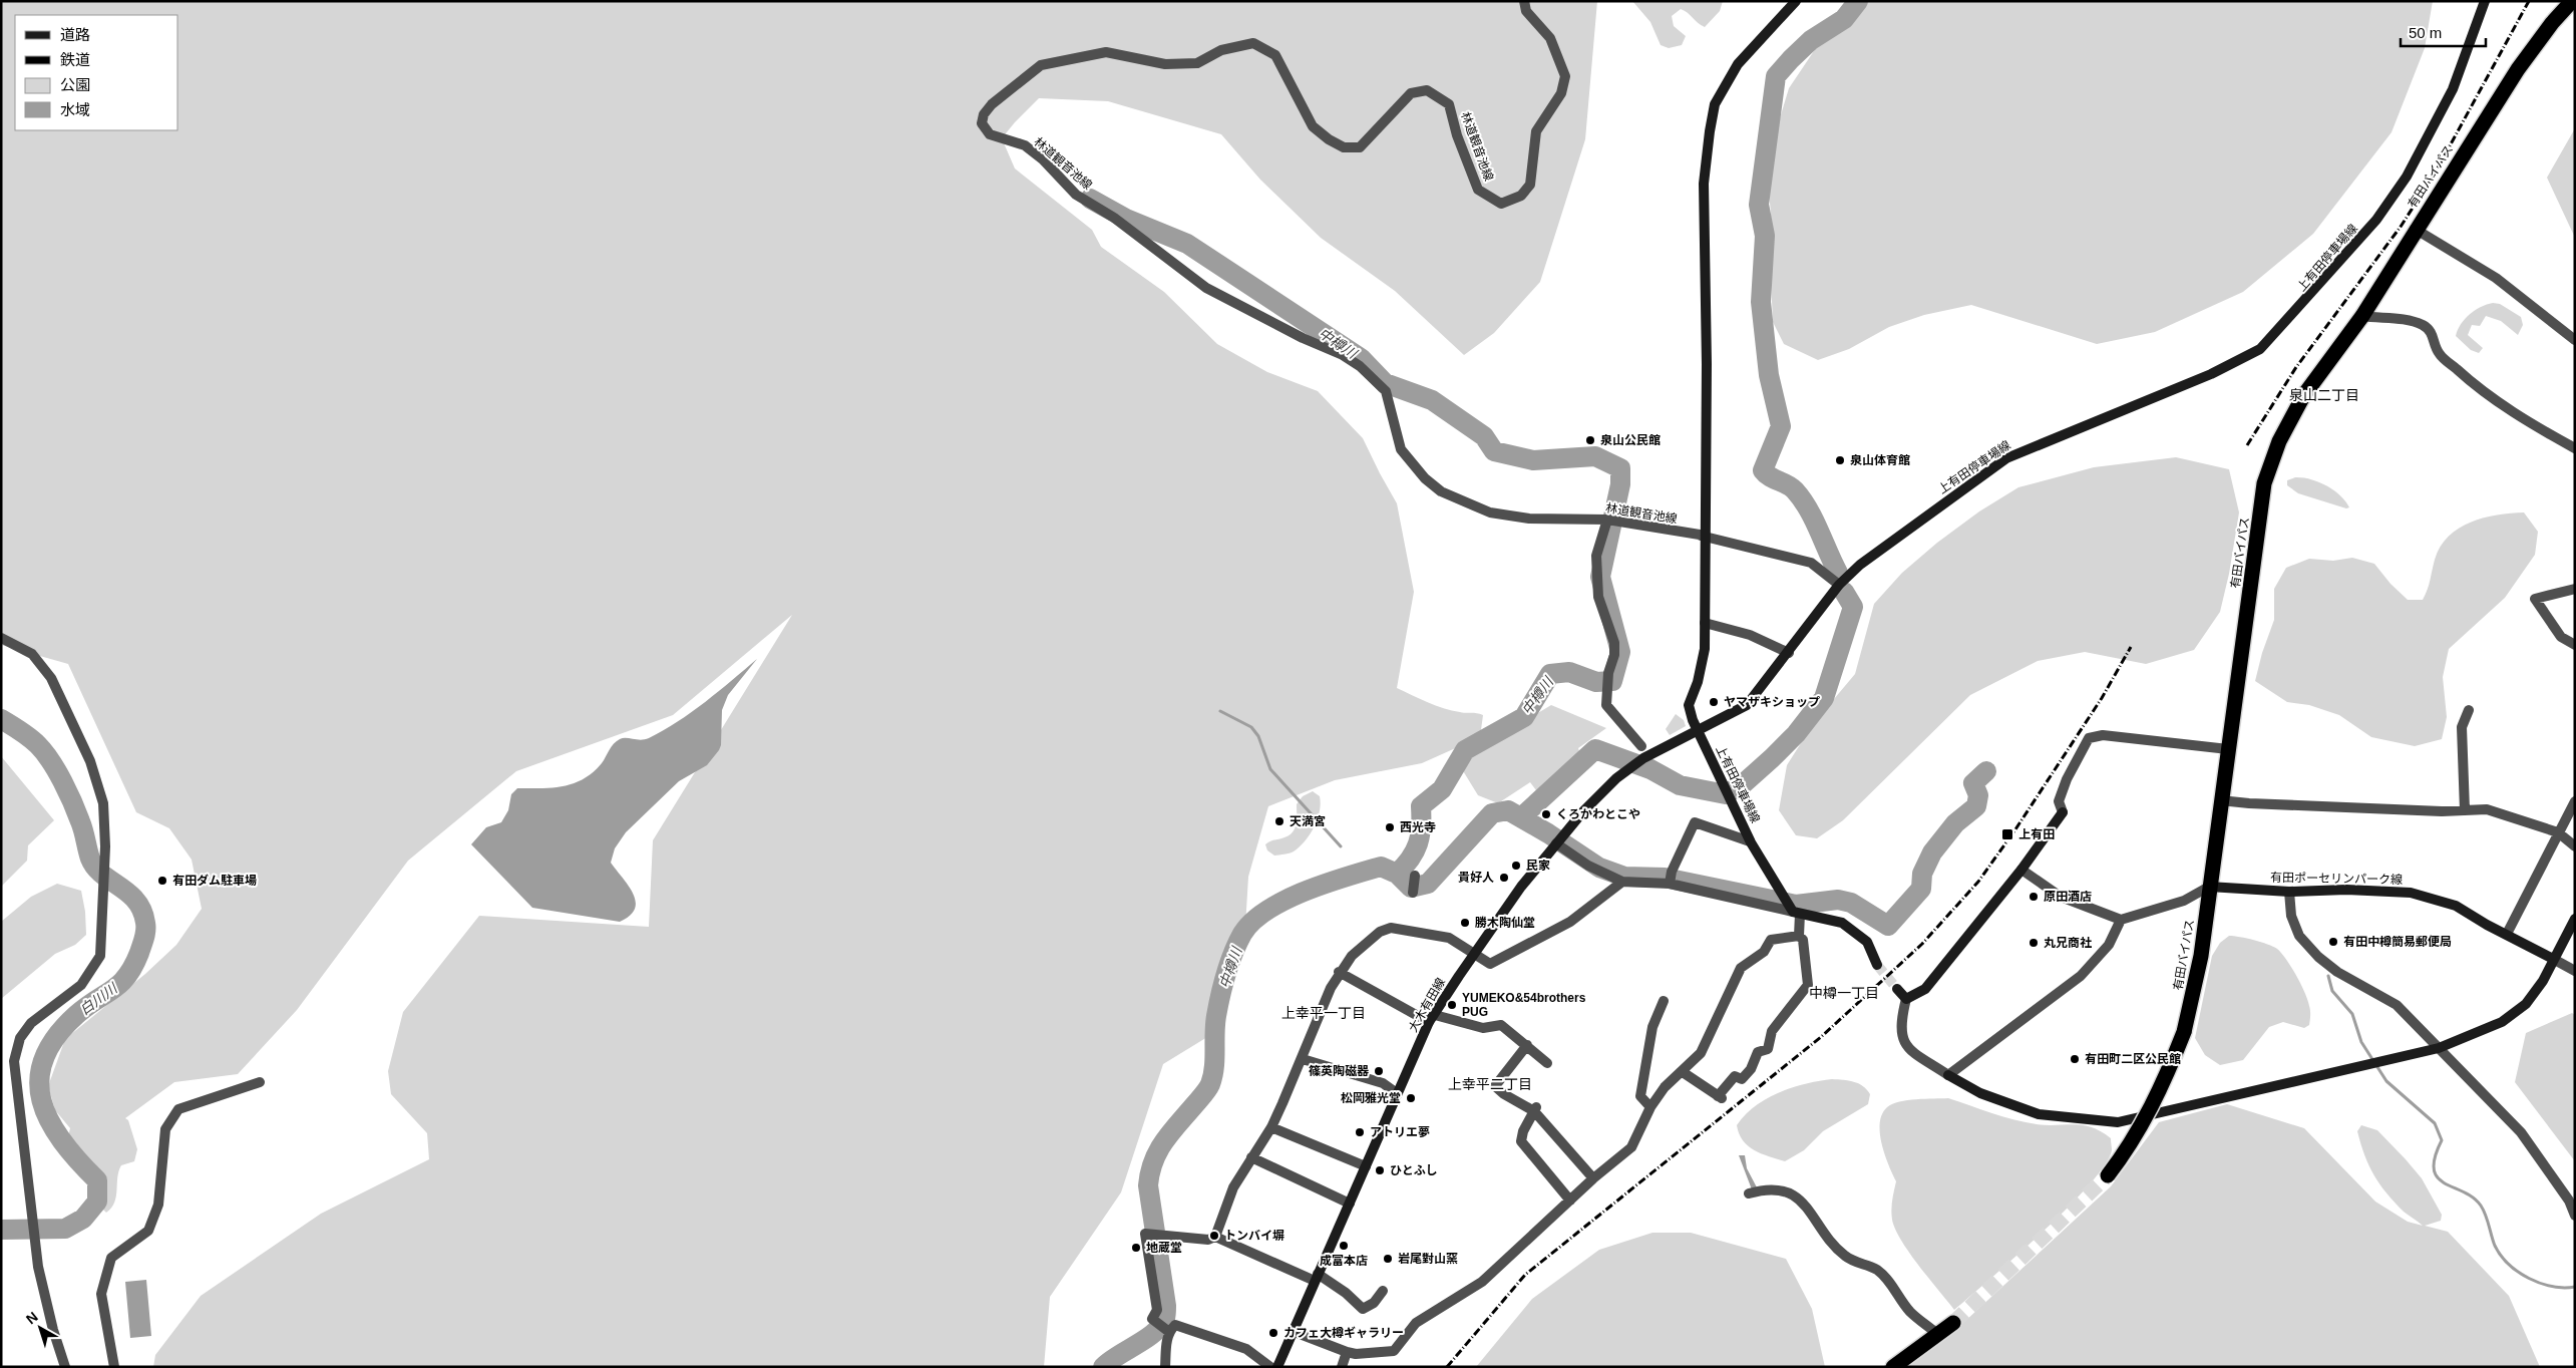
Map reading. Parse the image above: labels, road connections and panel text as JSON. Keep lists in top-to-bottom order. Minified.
{"streets":{"highway":["有田バイパス"],"main road":["上有田停車場線","有田ポーセリンパーク線","大木有田線"],"street":["林道観音池線"]},"crossings":[["有田バイパス","有田ポーセリンパーク線"],["上有田停車場線","大木有田線"]],"districts":["泉山二丁目","中樽一丁目","上幸平一丁目","上幸平二丁目"],"water":["中樽川","白川川"],"places":{"other":["泉山公民館","泉山体育館","ヤマザキショップ","くろかわとこや","天満宮","西光寺","民家","貴好人","有田ダム駐車場","原田酒店","勝木陶仙堂","有田中樽簡易郵便局","丸兄商社","YUMEKO&54brothers PUG","有田町二区公民館","篠英陶磁器","松岡雅光堂","アトリエ夢","ひとふし","トンバイ塀","成富本店","地蔵堂","岩尾對山窯","カフェ大樽ギャラリー"],"transit":["上有田"]},"legend":["道路","鉄道","公園","水域"],"scale_bar":"50 m","north":"top left"}
